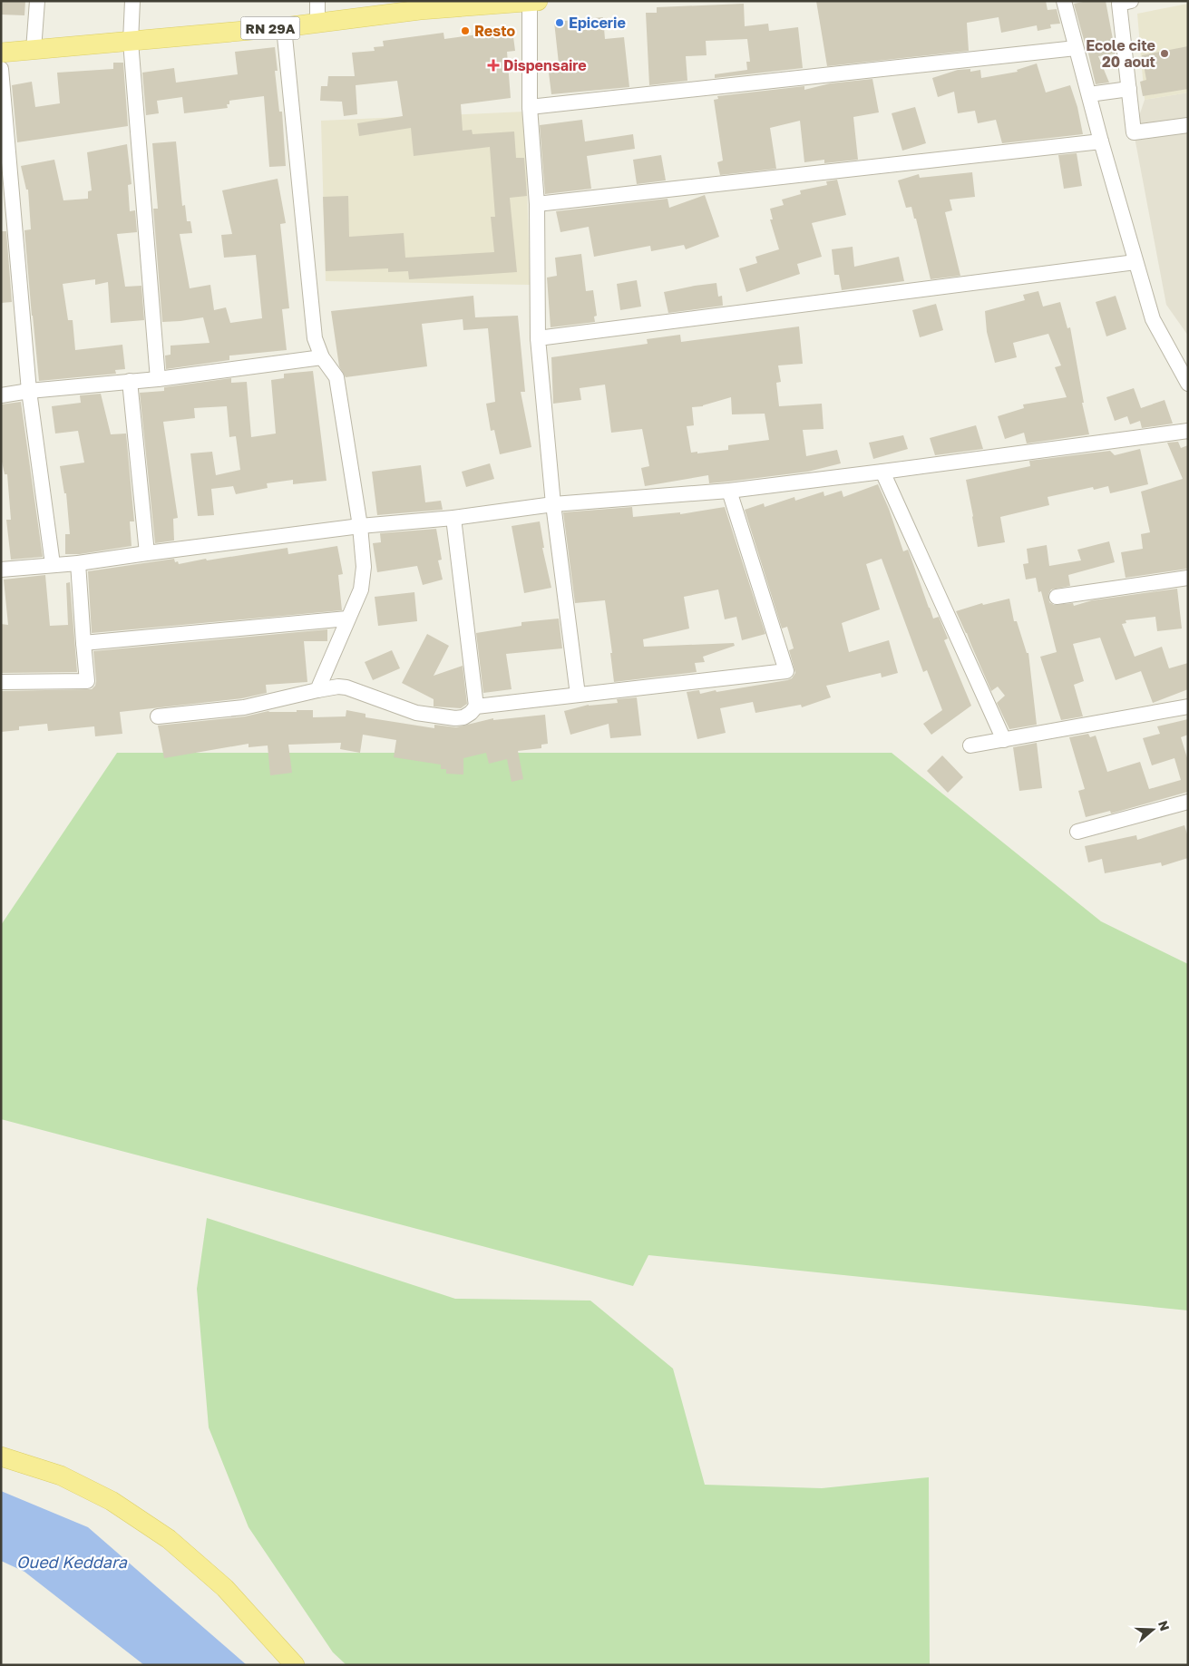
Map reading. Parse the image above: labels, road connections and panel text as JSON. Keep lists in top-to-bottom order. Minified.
{"streets":{"main road":["RN 29A"]},"water":["Oued Keddara"],"places":{"other":["Epicerie","Resto","Ecole cite 20 aout"],"health":["Dispensaire"]},"north":"right"}
